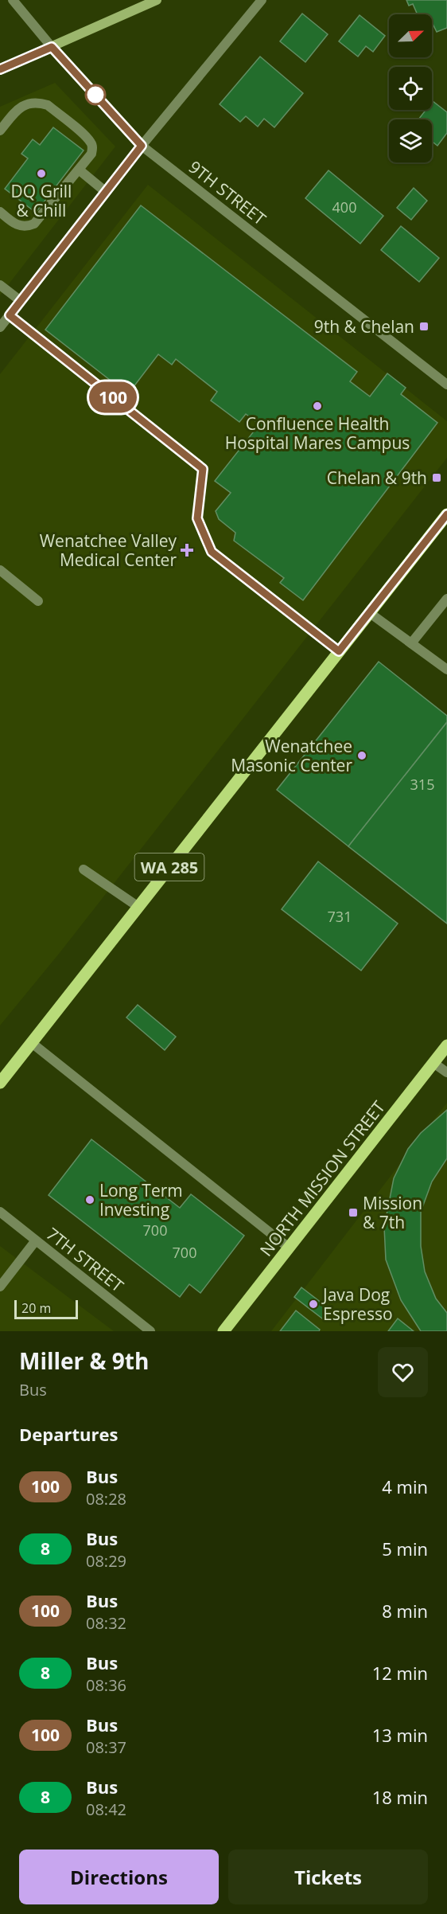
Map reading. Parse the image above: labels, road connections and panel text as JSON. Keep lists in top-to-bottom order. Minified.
{"streets":{"main road":["WA 285","NORTH MISSION STREET"],"street":["9TH STREET","7TH STREET"]},"places":{"other":["DQ Grill & Chill","Confluence Health Hospital Mares Campus","Wenatchee Masonic Center","Long Term Investing","Java Dog Espresso"],"transit":["9th & Chelan","Chelan & 9th","Mission & 7th"],"health":["Wenatchee Valley Medical Center"]},"lines":["bus line 100"],"house_numbers":["400","315","731","700","700"],"scale_bar":"20 m","north":"top right","page":{"on_map":"100","scale":"20 m","heading":[["Miller & 9th","Bus"],"Departures"],"list":[{"mark":"100","name":"Bus","note":"08:28","value":"4 min"},{"mark":"8","name":"Bus","note":"08:29","value":"5 min"},{"mark":"100","name":"Bus","note":"08:32","value":"8 min"},{"mark":"8","name":"Bus","note":"08:36","value":"12 min"},{"mark":"100","name":"Bus","note":"08:37","value":"13 min"},{"mark":"8","name":"Bus","note":"08:42","value":"18 min"}],"buttons":["Directions","Tickets"]}}
